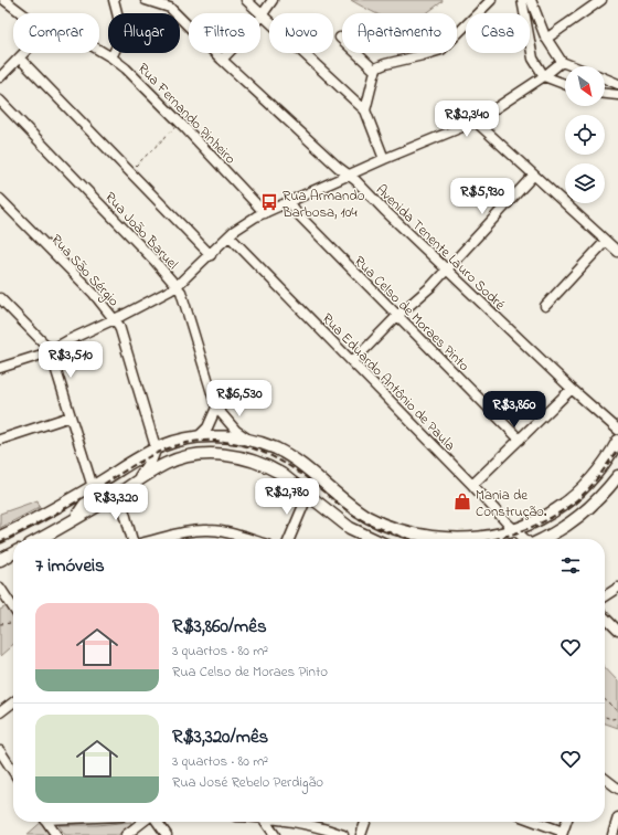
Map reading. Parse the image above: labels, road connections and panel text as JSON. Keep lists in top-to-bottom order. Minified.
{"streets":{"street":["Rua Fernando Pinheiro","Rua João Baruel","Avenida Tenente Lauro Sodré","Rua São Sérgio","Rua Celso de Moraes Pinto","Rua Eduardo Antônio de Paula"]},"places":{"bus stop":["Rua Armando Barbosa, 104"],"shop":["Mania de Construção."]},"north":"bottom right","page":{"chip":["Comprar","Alugar","Filtros","Novo","Apartamento","Casa"],"price":["R$2,340","R$5,930","R$3,510","R$6,530","R$3,860","R$2,780","R$3,320"],"heading":"7 imóveis","list":[{"name":"R$3,860/mês","note":"3 quartos · 80 m² · Rua Celso de Moraes Pinto"},{"name":"R$3,320/mês","note":"3 quartos · 80 m² · Rua José Rebelo Perdigão"}]}}
